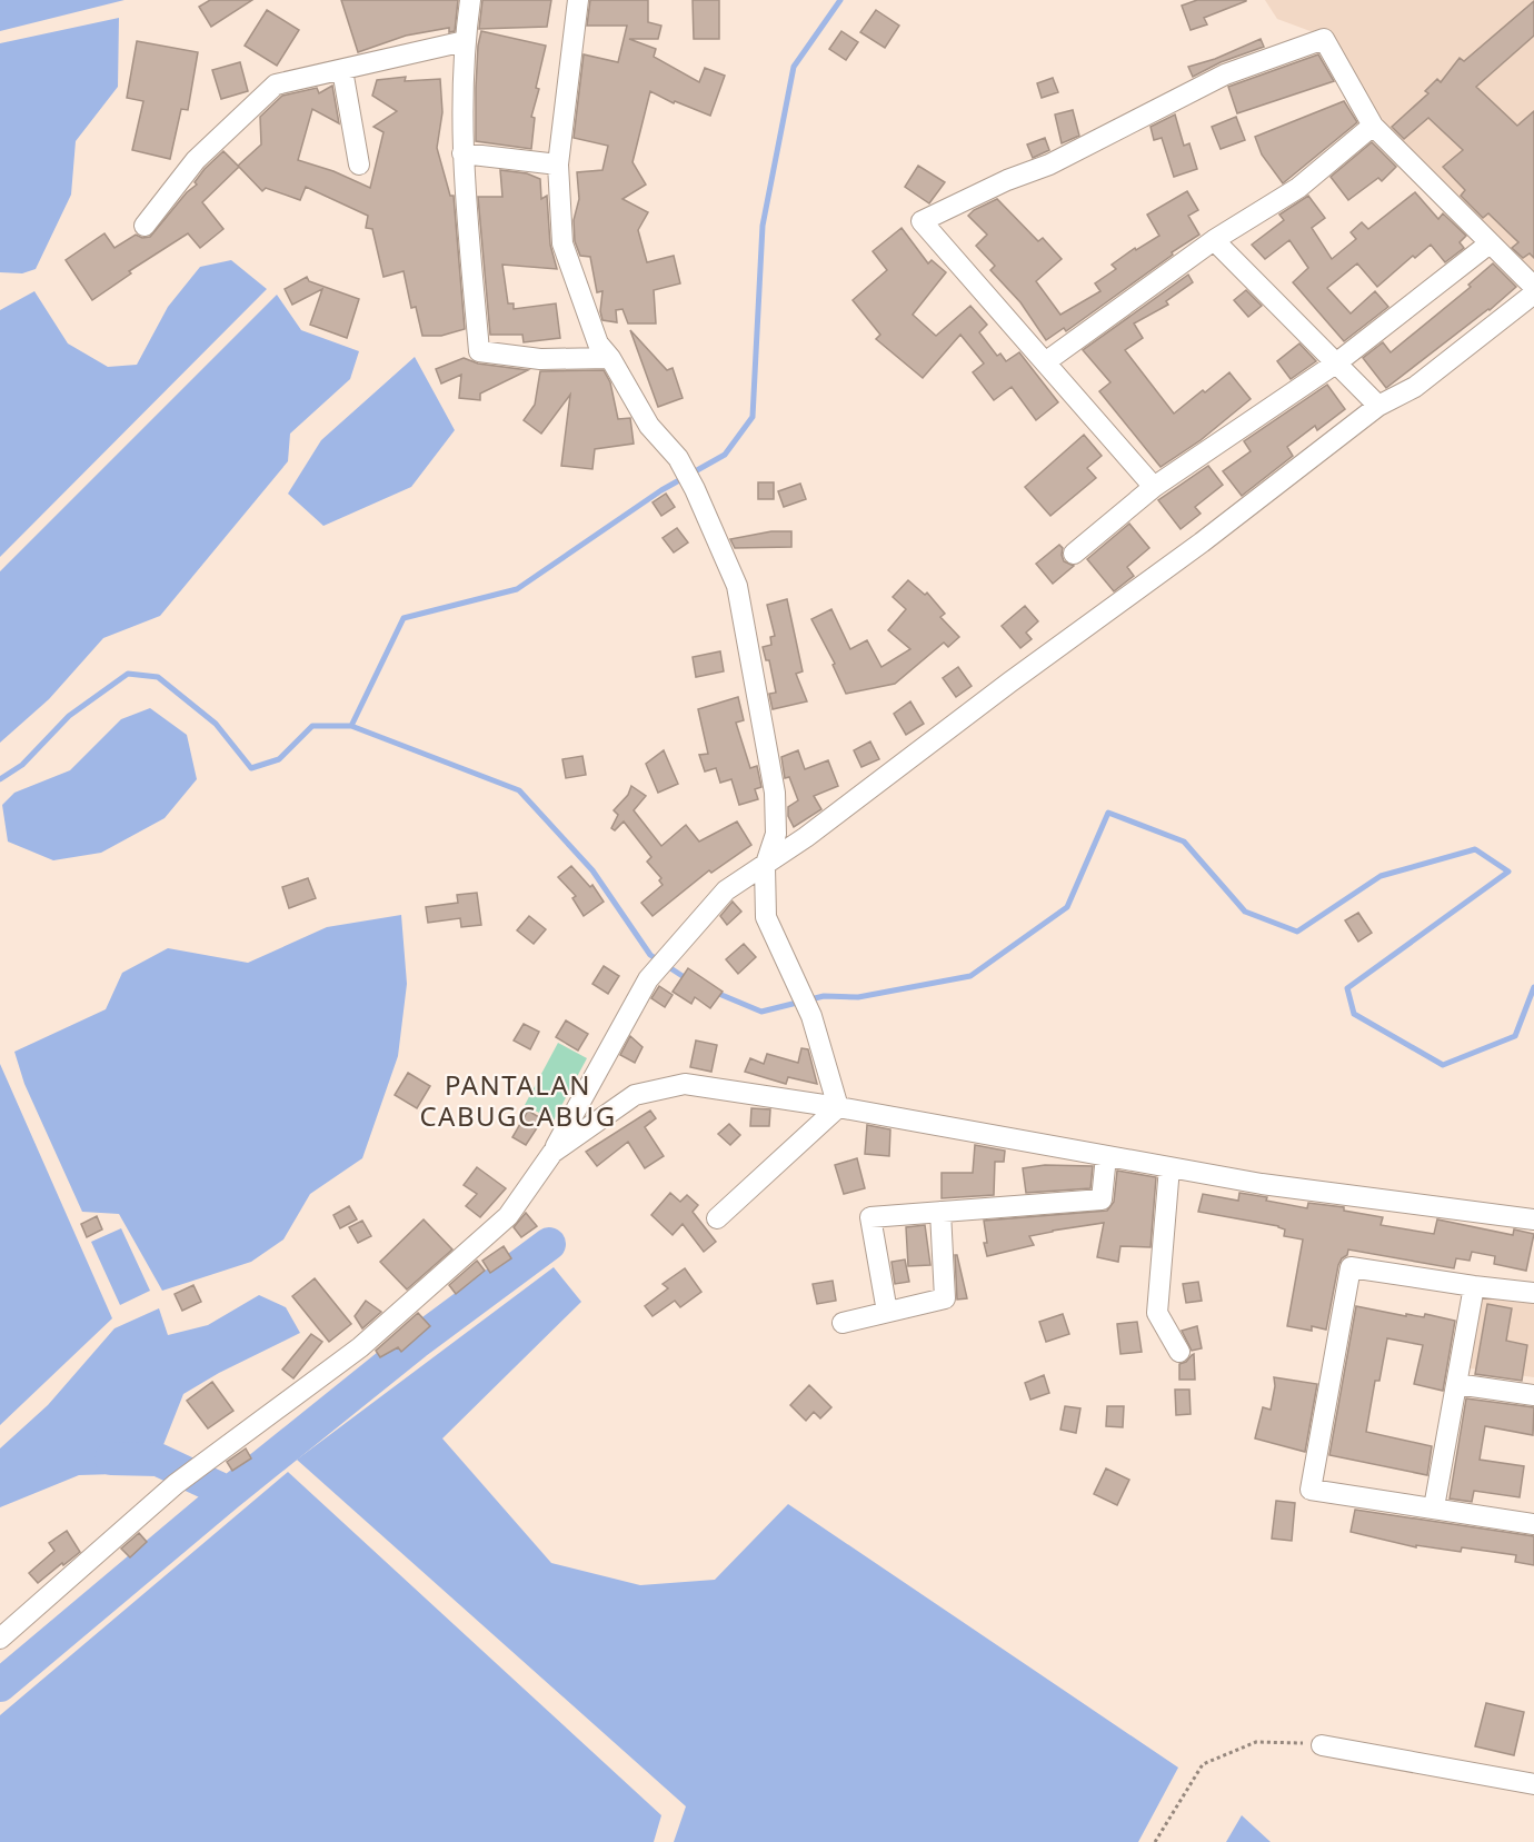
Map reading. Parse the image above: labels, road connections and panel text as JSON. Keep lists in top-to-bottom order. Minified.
{"districts":["PANTALAN CABUGCABUG"]}
